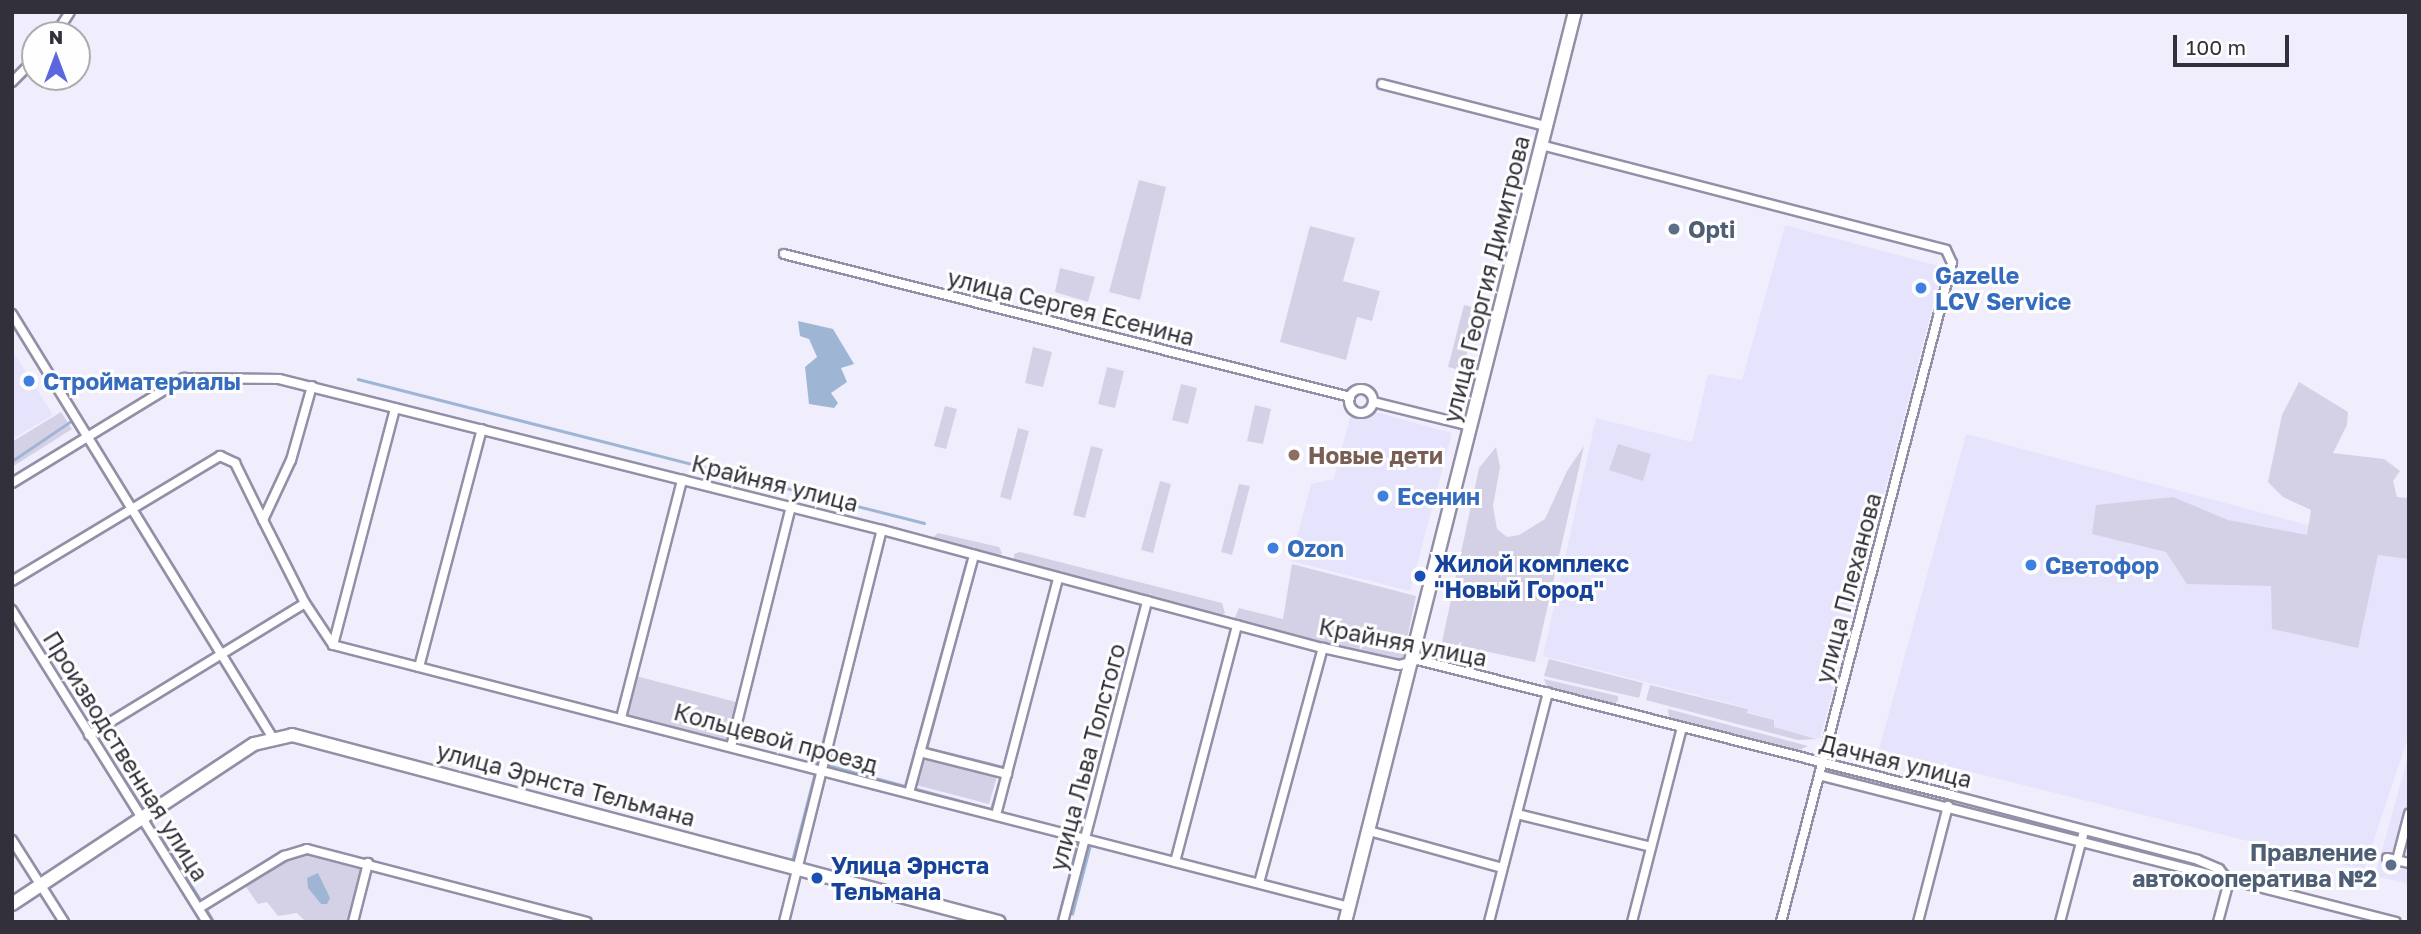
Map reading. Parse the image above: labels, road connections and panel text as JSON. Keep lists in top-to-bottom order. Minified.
{"streets":{"main road":["улица Георгия Димитрова","улица Эрнста Тельмана"],"street":["улица Сергея Есенина","Крайняя улица","улица Плеханова","Кольцевой проезд","Производственная улица","улица Льва Толстого","Дачная улица"]},"crossings":[["улица Георгия Димитрова","улица Сергея Есенина"],["улица Георгия Димитрова","Крайняя улица"],["улица Георгия Димитрова","улица Плеханова"],["улица Георгия Димитрова","Кольцевой проезд"],["Крайняя улица","улица Льва Толстого"],["Крайняя улица","Дачная улица"],["улица Плеханова","Дачная улица"],["Кольцевой проезд","улица Льва Толстого"]],"places":["Opti","Gazelle LCV Service","Стройматериалы","Новые дети","Есенин","Ozon","Светофор","Жилой комплекс \"Новый Город\"","Правление автокооператива №2","Улица Эрнста Тельмана"],"scale_bar":"100 m","north":"top"}
